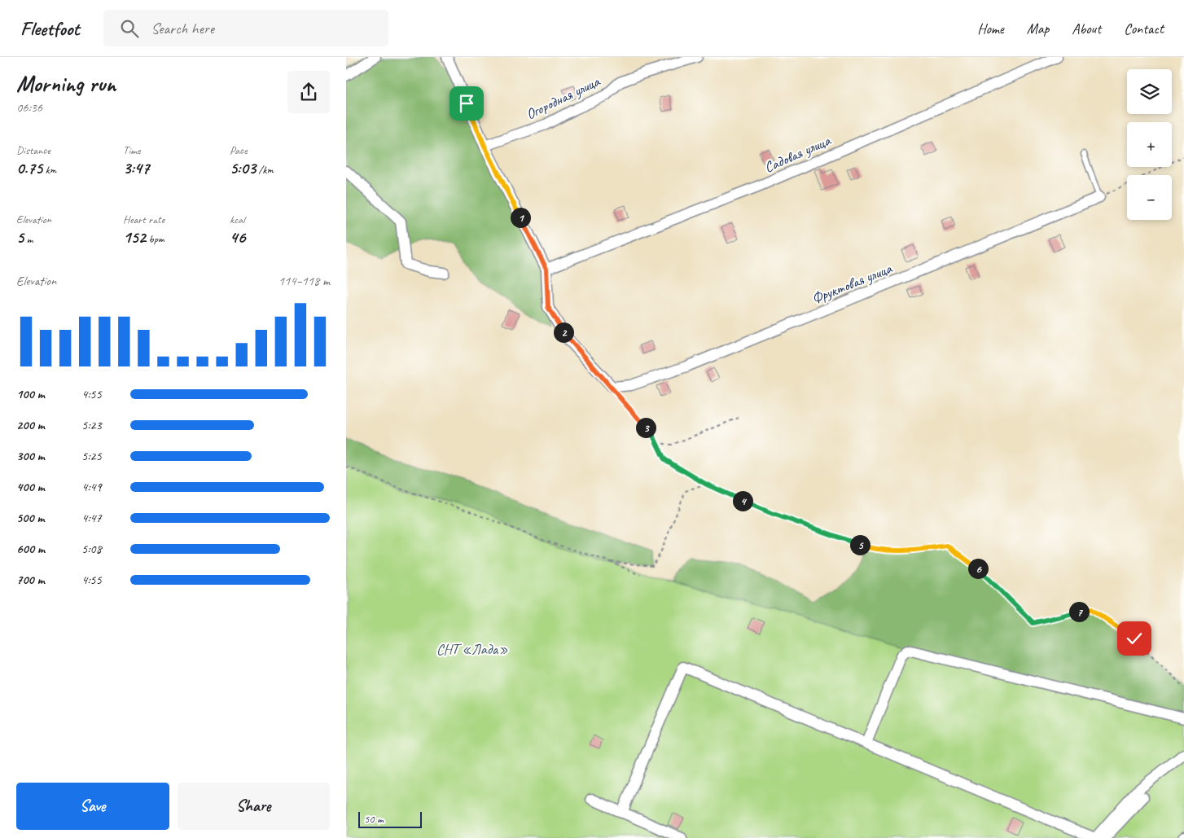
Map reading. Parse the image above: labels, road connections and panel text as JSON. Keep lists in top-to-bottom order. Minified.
{"streets":{"street":["Огородная улица","Садовая улица","Фруктовая улица"]},"parks":["СНТ «Лада»"],"scale_bar":"50 m","page":{"header":"Fleetfoot","search":"Search here","nav":["Home","Map","About","Contact"],"heading":["Morning run","06:36"],"map_buttons":["+","−"],"stats":[["Distance","0.75 km"],["Time","3:47"],["Pace","5:03 /km"],["Elevation","5 m"],["Heart rate","152 bpm"],["kcal","46"]],"pins":["1","2","3","4","5","6","7"],"chart":["Elevation","114–118 m"],"list":[{"name":"100 m","note":"4:55"},{"name":"200 m","note":"5:23"},{"name":"300 m","note":"5:25"},{"name":"400 m","note":"4:49"},{"name":"500 m","note":"4:47"},{"name":"600 m","note":"5:08"},{"name":"700 m","note":"4:55"}],"buttons":["Save","Share"],"scale":"50 m"}}
